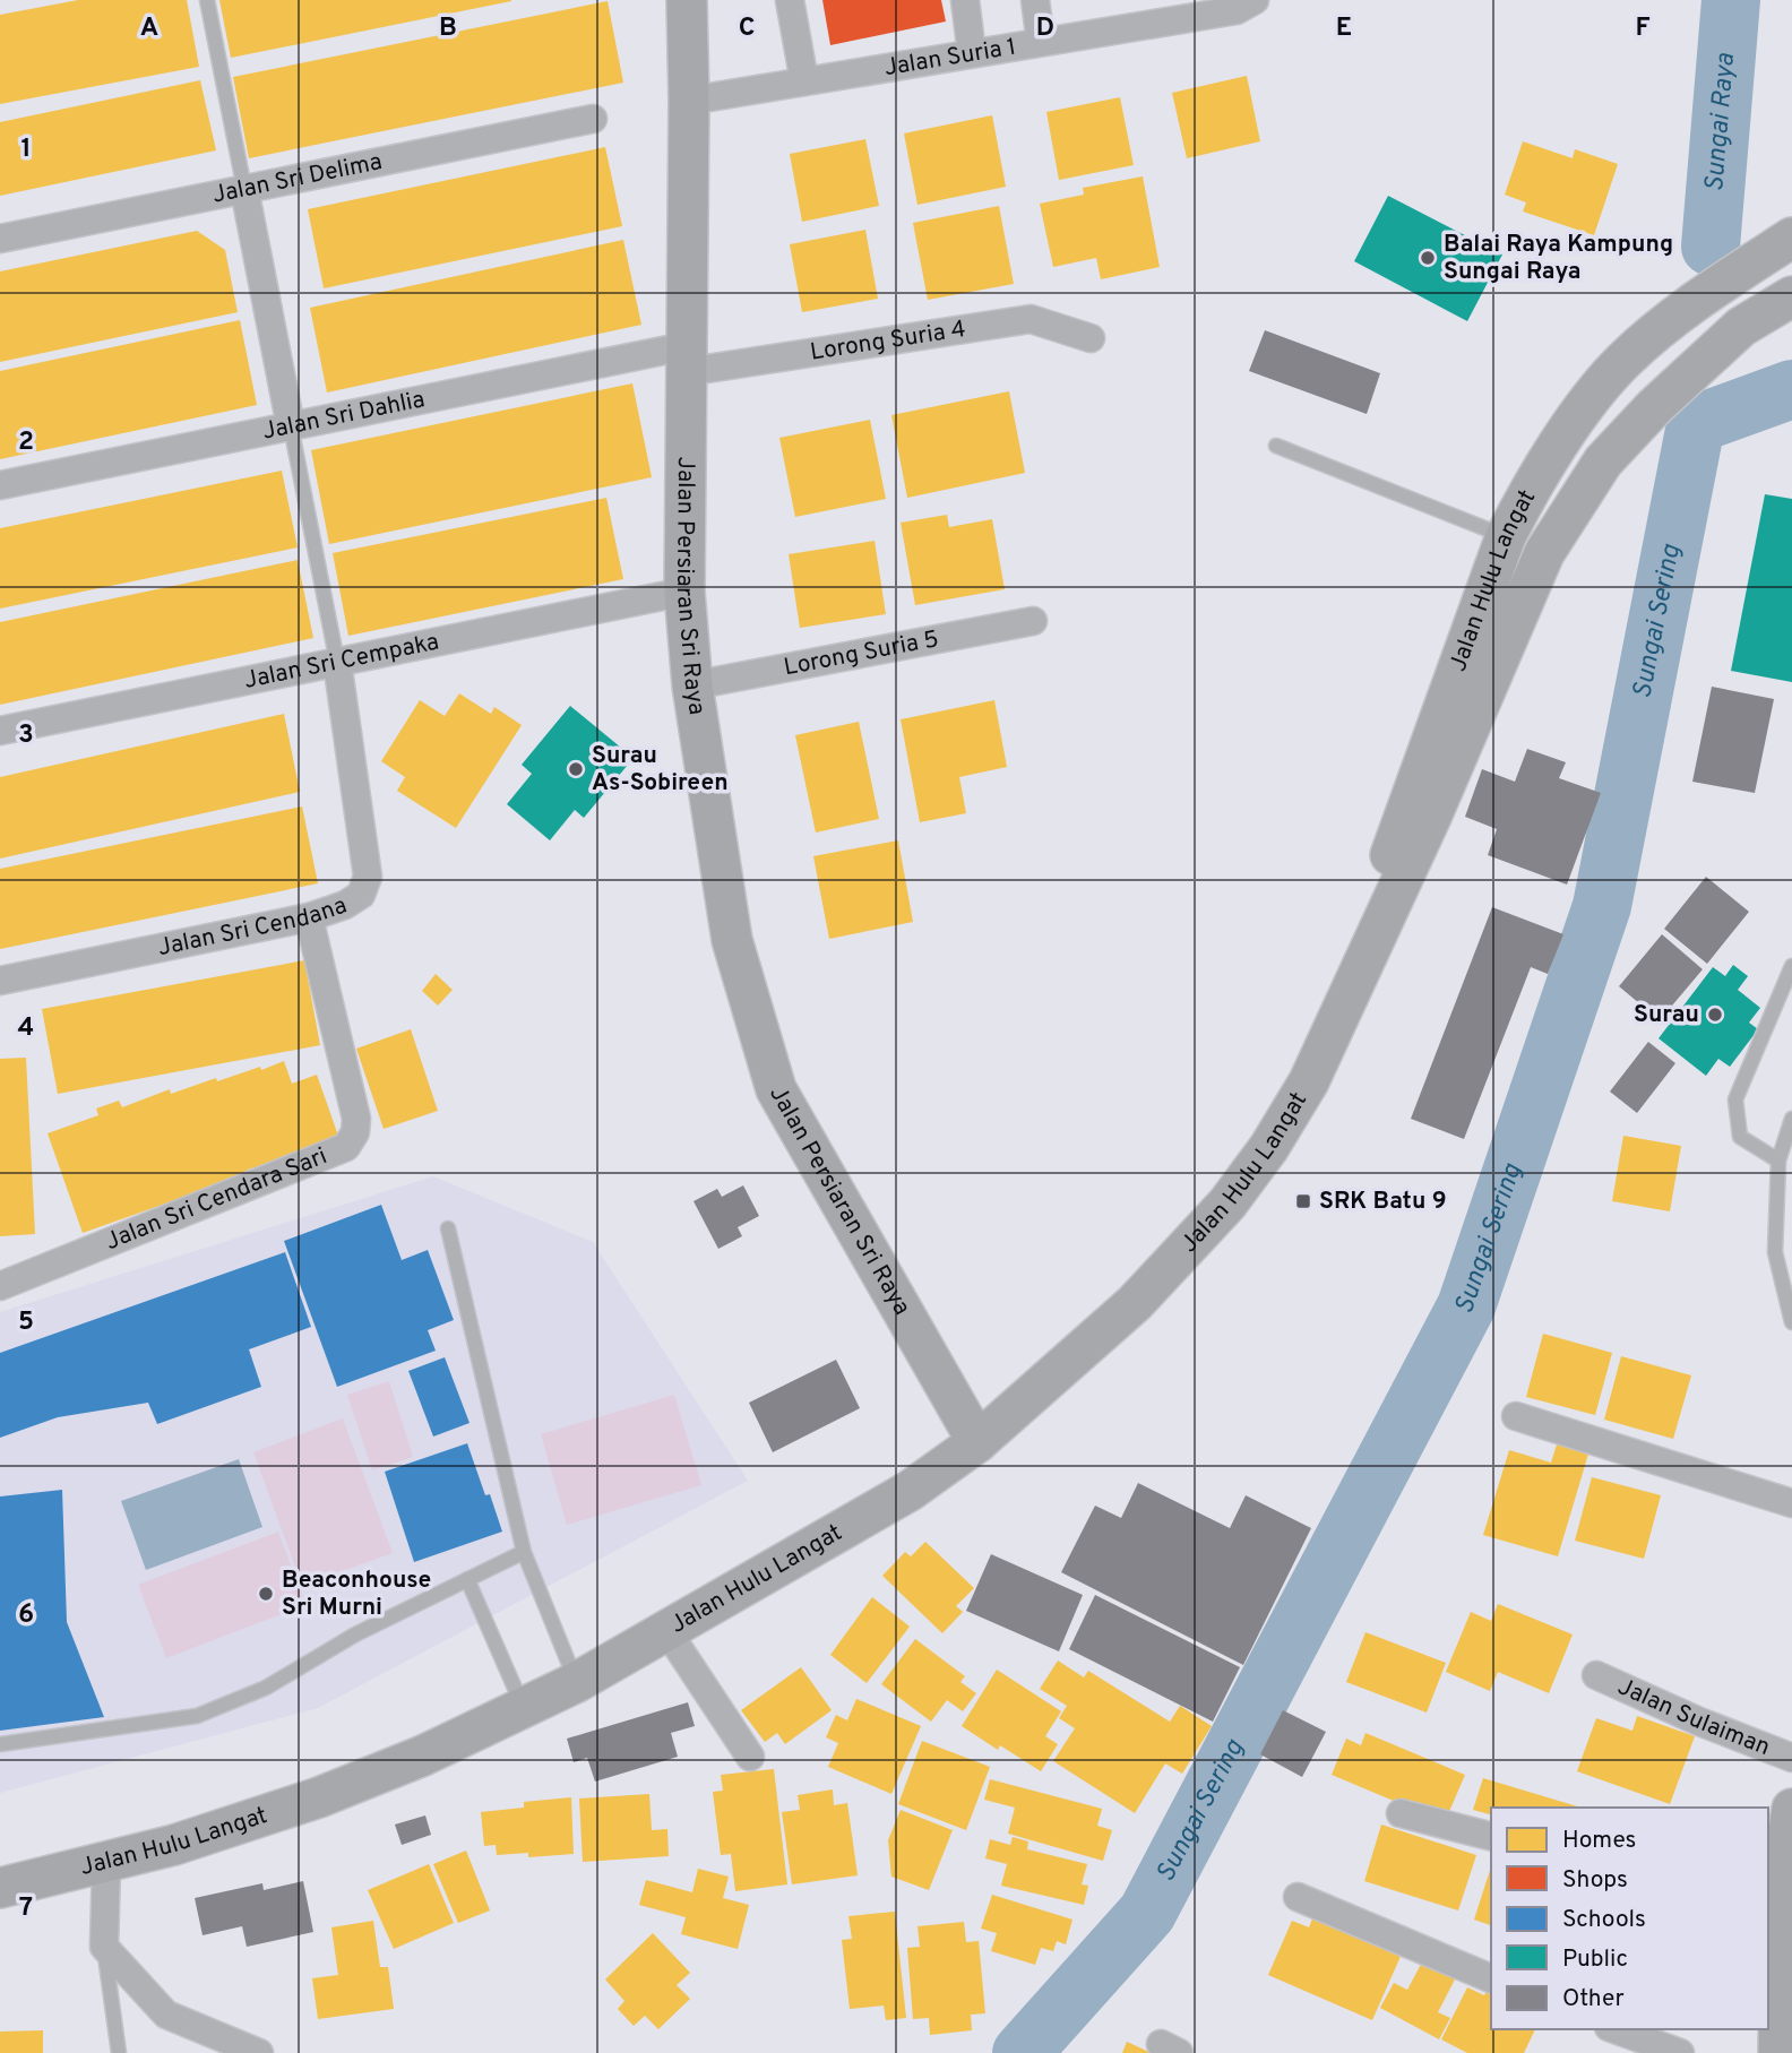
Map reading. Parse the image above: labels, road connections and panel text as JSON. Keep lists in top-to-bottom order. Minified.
{"streets":{"main road":["Jalan Hulu Langat","Jalan Persiaran Sri Raya"],"street":["Jalan Suria 1","Jalan Sri Delima","Lorong Suria 4","Jalan Sri Dahlia","Lorong Suria 5","Jalan Sri Cempaka","Jalan Sri Cendana","Jalan Sri Cendara Sari","Jalan Sulaiman"]},"crossings":[["Jalan Suria 1","Jalan Persiaran Sri Raya"],["Lorong Suria 4","Jalan Sri Dahlia"],["Lorong Suria 4","Jalan Persiaran Sri Raya"],["Jalan Sri Dahlia","Jalan Persiaran Sri Raya"],["Jalan Hulu Langat","Jalan Persiaran Sri Raya"],["Jalan Persiaran Sri Raya","Lorong Suria 5"],["Jalan Persiaran Sri Raya","Jalan Sri Cempaka"],["Jalan Sri Cempaka","Jalan Sri Cendana"],["Jalan Sri Cendana","Jalan Sri Cendara Sari"]],"water":["Sungai Raya","Sungai Sering"],"places":{"other":["Balai Raya Kampung Sungai Raya","Surau As-Sobireen","Surau","Beaconhouse Sri Murni"],"transit":["SRK Batu 9"]},"legend":["Homes","Shops","Schools","Public","Other"],"grid":{"columns":["A","B","C","D","E","F"],"rows":["1","2","3","4","5","6","7"]}}
